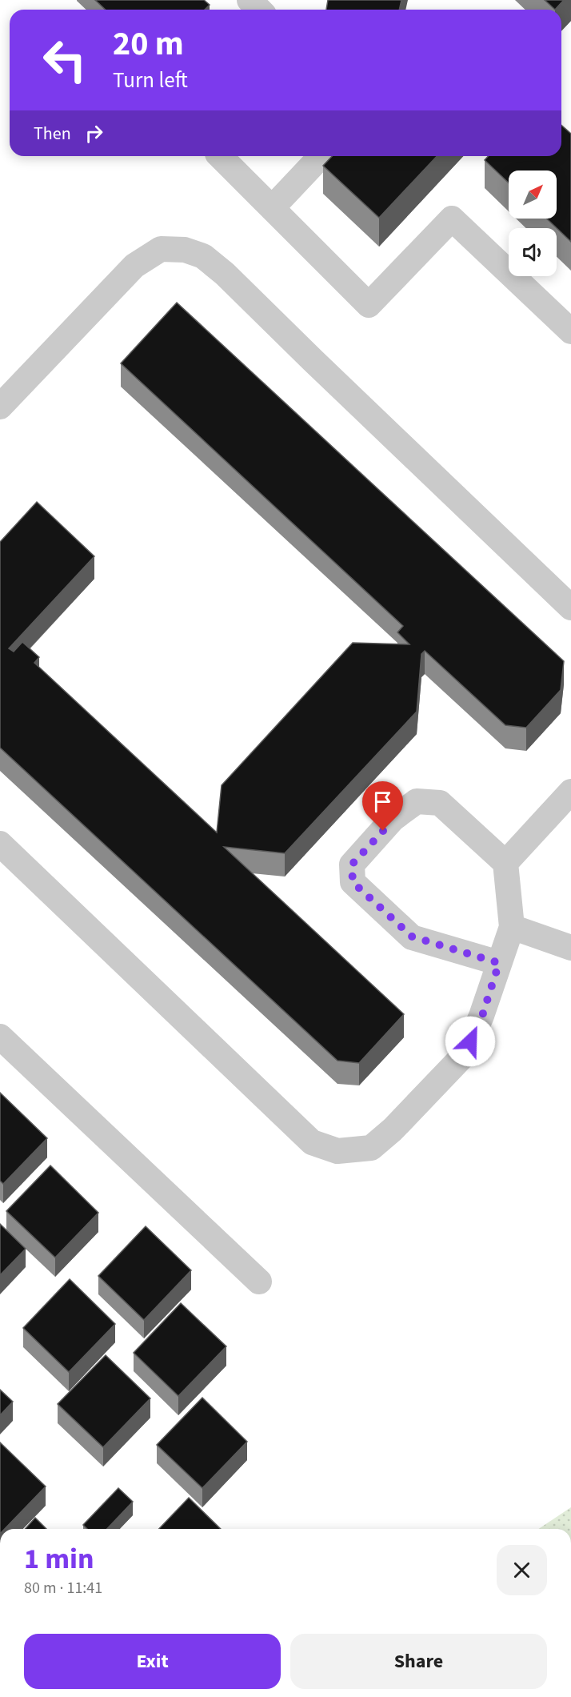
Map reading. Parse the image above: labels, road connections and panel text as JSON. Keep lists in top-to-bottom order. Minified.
{"north":"top right","page":{"turn":["20 m","Turn left"],"then":"Then","heading":["1 min","80 m · 11:41"],"buttons":["Exit","Share"]}}
